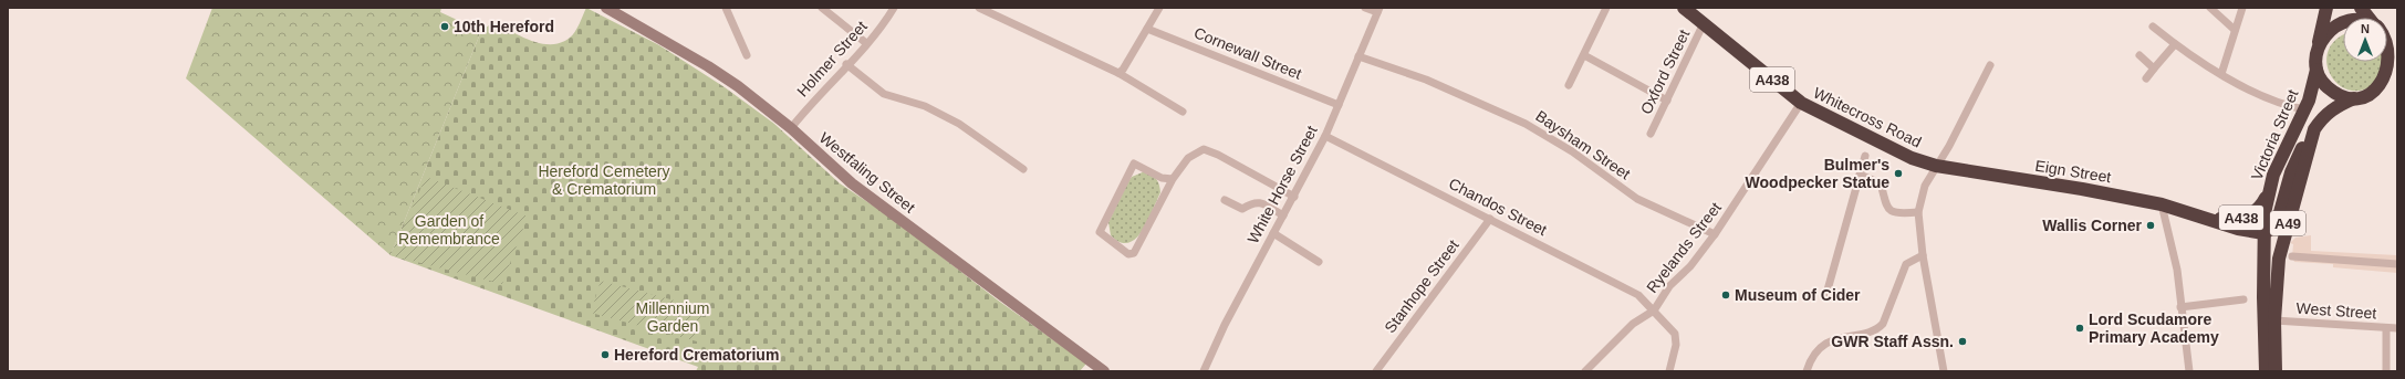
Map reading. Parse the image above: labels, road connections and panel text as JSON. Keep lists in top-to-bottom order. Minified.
{"streets":{"highway":["A438","Whitecross Road","Victoria Street","Eign Street","A49"],"street":["Cornewall Street","Holmer Street","Oxford Street","Baysham Street","Westfaling Street","White Horse Street","Chandos Street","Ryelands Street","Stanhope Street","West Street"]},"crossings":[["Cornewall Street","White Horse Street"],["Holmer Street","Westfaling Street"],["Oxford Street","Whitecross Road"],["Whitecross Road","Eign Street"],["Whitecross Road","Ryelands Street"],["Victoria Street","Eign Street"],["Baysham Street","White Horse Street"],["Baysham Street","Ryelands Street"],["White Horse Street","Chandos Street"],["Chandos Street","Ryelands Street"],["Chandos Street","Stanhope Street"],["A49","West Street"]],"parks":["Hereford Cemetery & Crematorium","Garden of Remembrance","Millennium Garden"],"places":["10th Hereford","Bulmer's Woodpecker Statue","Wallis Corner","Museum of Cider","Lord Scudamore Primary Academy","GWR Staff Assn.","Hereford Crematorium"],"north":"top"}
